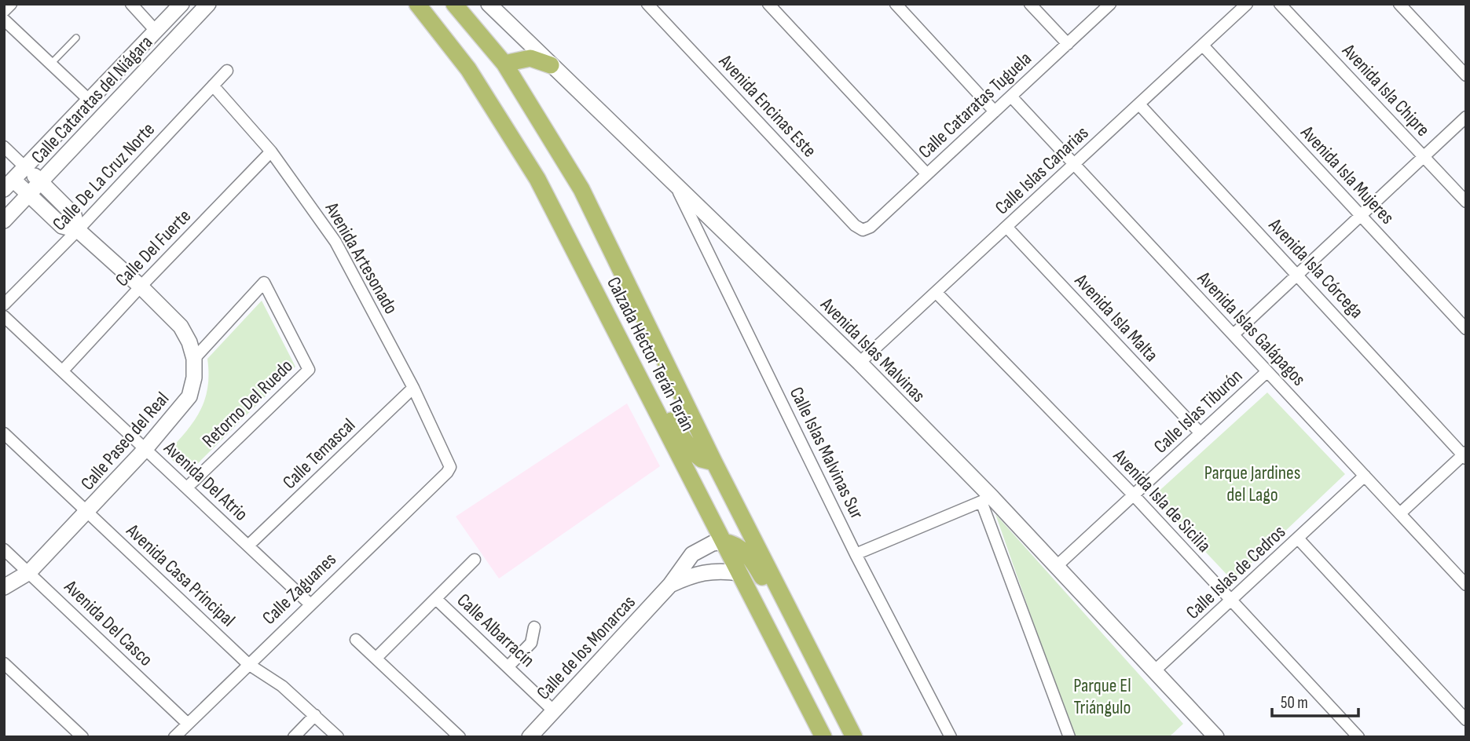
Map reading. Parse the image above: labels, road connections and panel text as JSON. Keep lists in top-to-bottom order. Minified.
{"streets":{"main road":["Calzada Héctor Terán Terán"],"street":["Avenida Isla Chipre","Calle Cataratas del Niágara","Calle Cataratas Tuguela","Avenida Encinas Este","Calle Islas Canarias","Avenida Isla Mujeres","Calle De La Cruz Norte","Calle Del Fuerte","Avenida Artesonado","Avenida Isla Córcega","Avenida Isla Malta","Avenida Islas Galápagos","Avenida Islas Malvinas","Retorno Del Ruedo","Calle Islas Tiburón","Calle Paseo del Real","Calle Islas Malvinas Sur","Calle Temascal","Avenida Del Atrio","Avenida Isla de Sicilia","Calle Islas de Cedros","Avenida Casa Principal","Calle Zaguanes","Avenida Del Casco","Calle Albarracín","Calle de los Monarcas"]},"crossings":[["Calle Cataratas del Niágara","Calle Paseo del Real"],["Calle Cataratas Tuguela","Avenida Encinas Este"],["Calle Cataratas Tuguela","Avenida Islas Galápagos"],["Calle Islas Canarias","Avenida Isla Mujeres"],["Calle Islas Canarias","Avenida Isla Córcega"],["Calle Islas Canarias","Avenida Isla Malta"],["Calle Islas Canarias","Avenida Islas Galápagos"],["Calle Islas Canarias","Avenida Islas Malvinas"],["Calle Islas Canarias","Avenida Isla de Sicilia"],["Calle De La Cruz Norte","Avenida Artesonado"],["Calle De La Cruz Norte","Calle Paseo del Real"],["Calle Del Fuerte","Avenida Artesonado"],["Calle Del Fuerte","Calle Paseo del Real"],["Calle Del Fuerte","Avenida Del Atrio"],["Avenida Artesonado","Calle Temascal"],["Avenida Artesonado","Calle Zaguanes"],["Avenida Isla Malta","Calle Islas Tiburón"],["Avenida Islas Galápagos","Calle Islas Tiburón"],["Avenida Islas Galápagos","Calle Islas de Cedros"],["Avenida Islas Malvinas","Calle Islas Tiburón"],["Avenida Islas Malvinas","Calle Islas Malvinas Sur"],["Avenida Islas Malvinas","Calle Islas de Cedros"],["Calzada Héctor Terán Terán","Calle de los Monarcas"],["Retorno Del Ruedo","Calle Paseo del Real"],["Retorno Del Ruedo","Avenida Del Atrio"],["Calle Islas Tiburón","Avenida Isla de Sicilia"],["Calle Paseo del Real","Avenida Del Atrio"],["Calle Paseo del Real","Avenida Casa Principal"],["Calle Paseo del Real","Avenida Del Casco"],["Calle Temascal","Avenida Del Atrio"],["Avenida Del Atrio","Calle Zaguanes"],["Avenida Isla de Sicilia","Calle Islas de Cedros"],["Avenida Casa Principal","Calle Zaguanes"],["Calle Zaguanes","Avenida Del Casco"],["Calle Albarracín","Calle de los Monarcas"]],"parks":["Parque Jardines del Lago","Parque El Triángulo"],"scale_bar":"50 m"}
